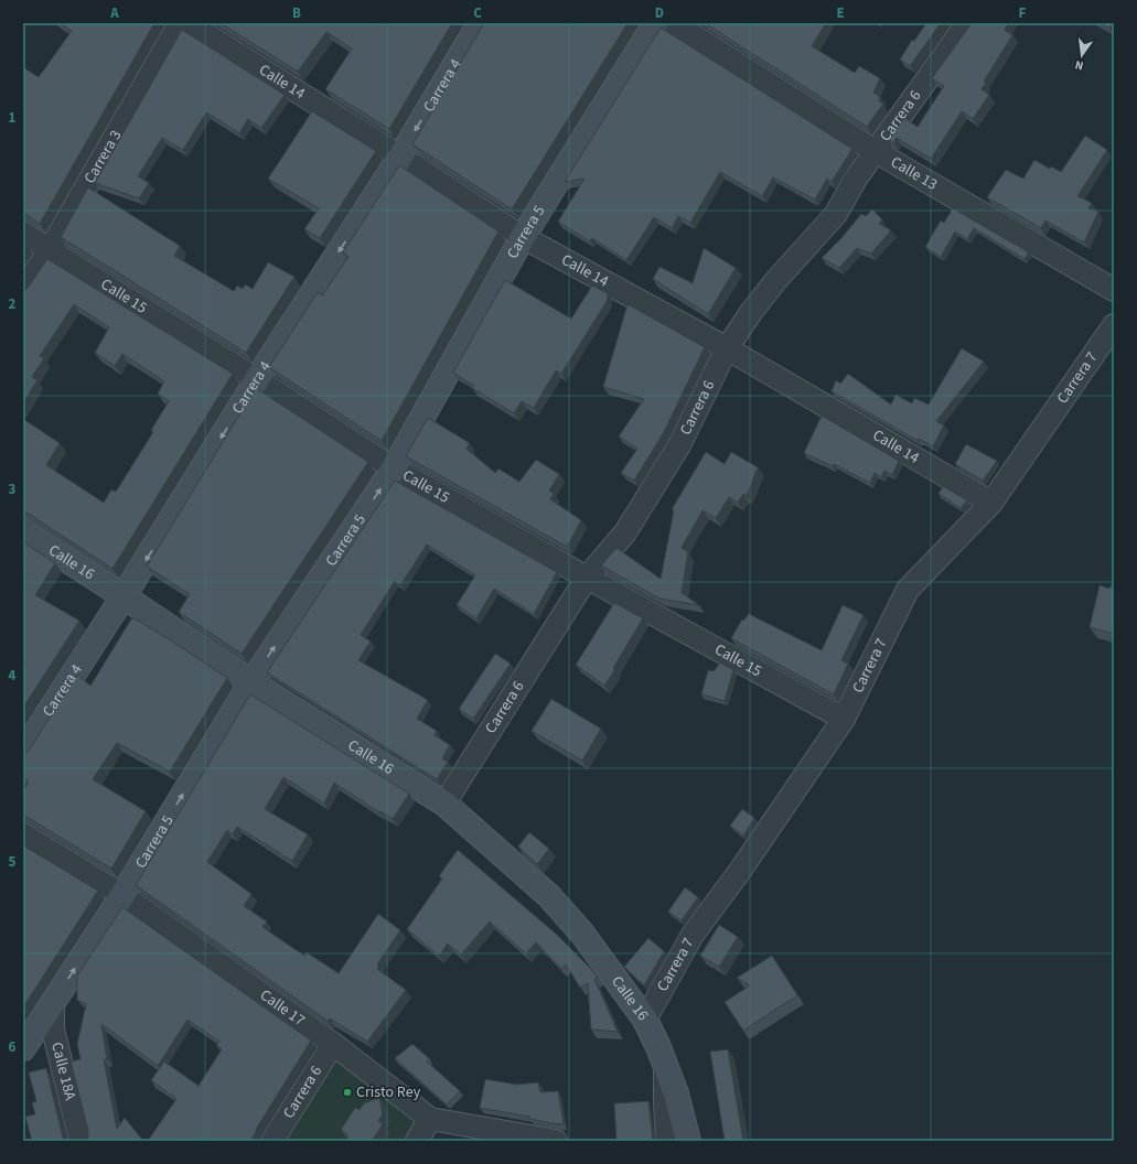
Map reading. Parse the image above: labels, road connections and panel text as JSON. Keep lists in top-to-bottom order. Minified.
{"streets":{"street":["Calle 14","Carrera 4","Carrera 6","Carrera 3","Calle 13","Carrera 5","Calle 15","Carrera 7","Calle 16","Calle 17","Calle 18A"]},"crossings":[["Calle 14","Carrera 4"],["Calle 14","Carrera 6"],["Calle 14","Carrera 5"],["Calle 14","Carrera 7"],["Carrera 4","Calle 15"],["Carrera 4","Calle 16"],["Carrera 6","Calle 13"],["Carrera 6","Calle 15"],["Carrera 6","Calle 16"],["Carrera 6","Calle 17"],["Carrera 3","Calle 15"],["Carrera 5","Calle 15"],["Carrera 5","Calle 16"],["Carrera 5","Calle 17"],["Carrera 5","Calle 18A"],["Calle 15","Carrera 7"],["Carrera 7","Calle 16"]],"one_way":["Carrera 4","Carrera 5"],"places":["Cristo Rey"],"north":"bottom","grid":{"columns":["A","B","C","D","E","F"],"rows":["1","2","3","4","5","6"]}}
